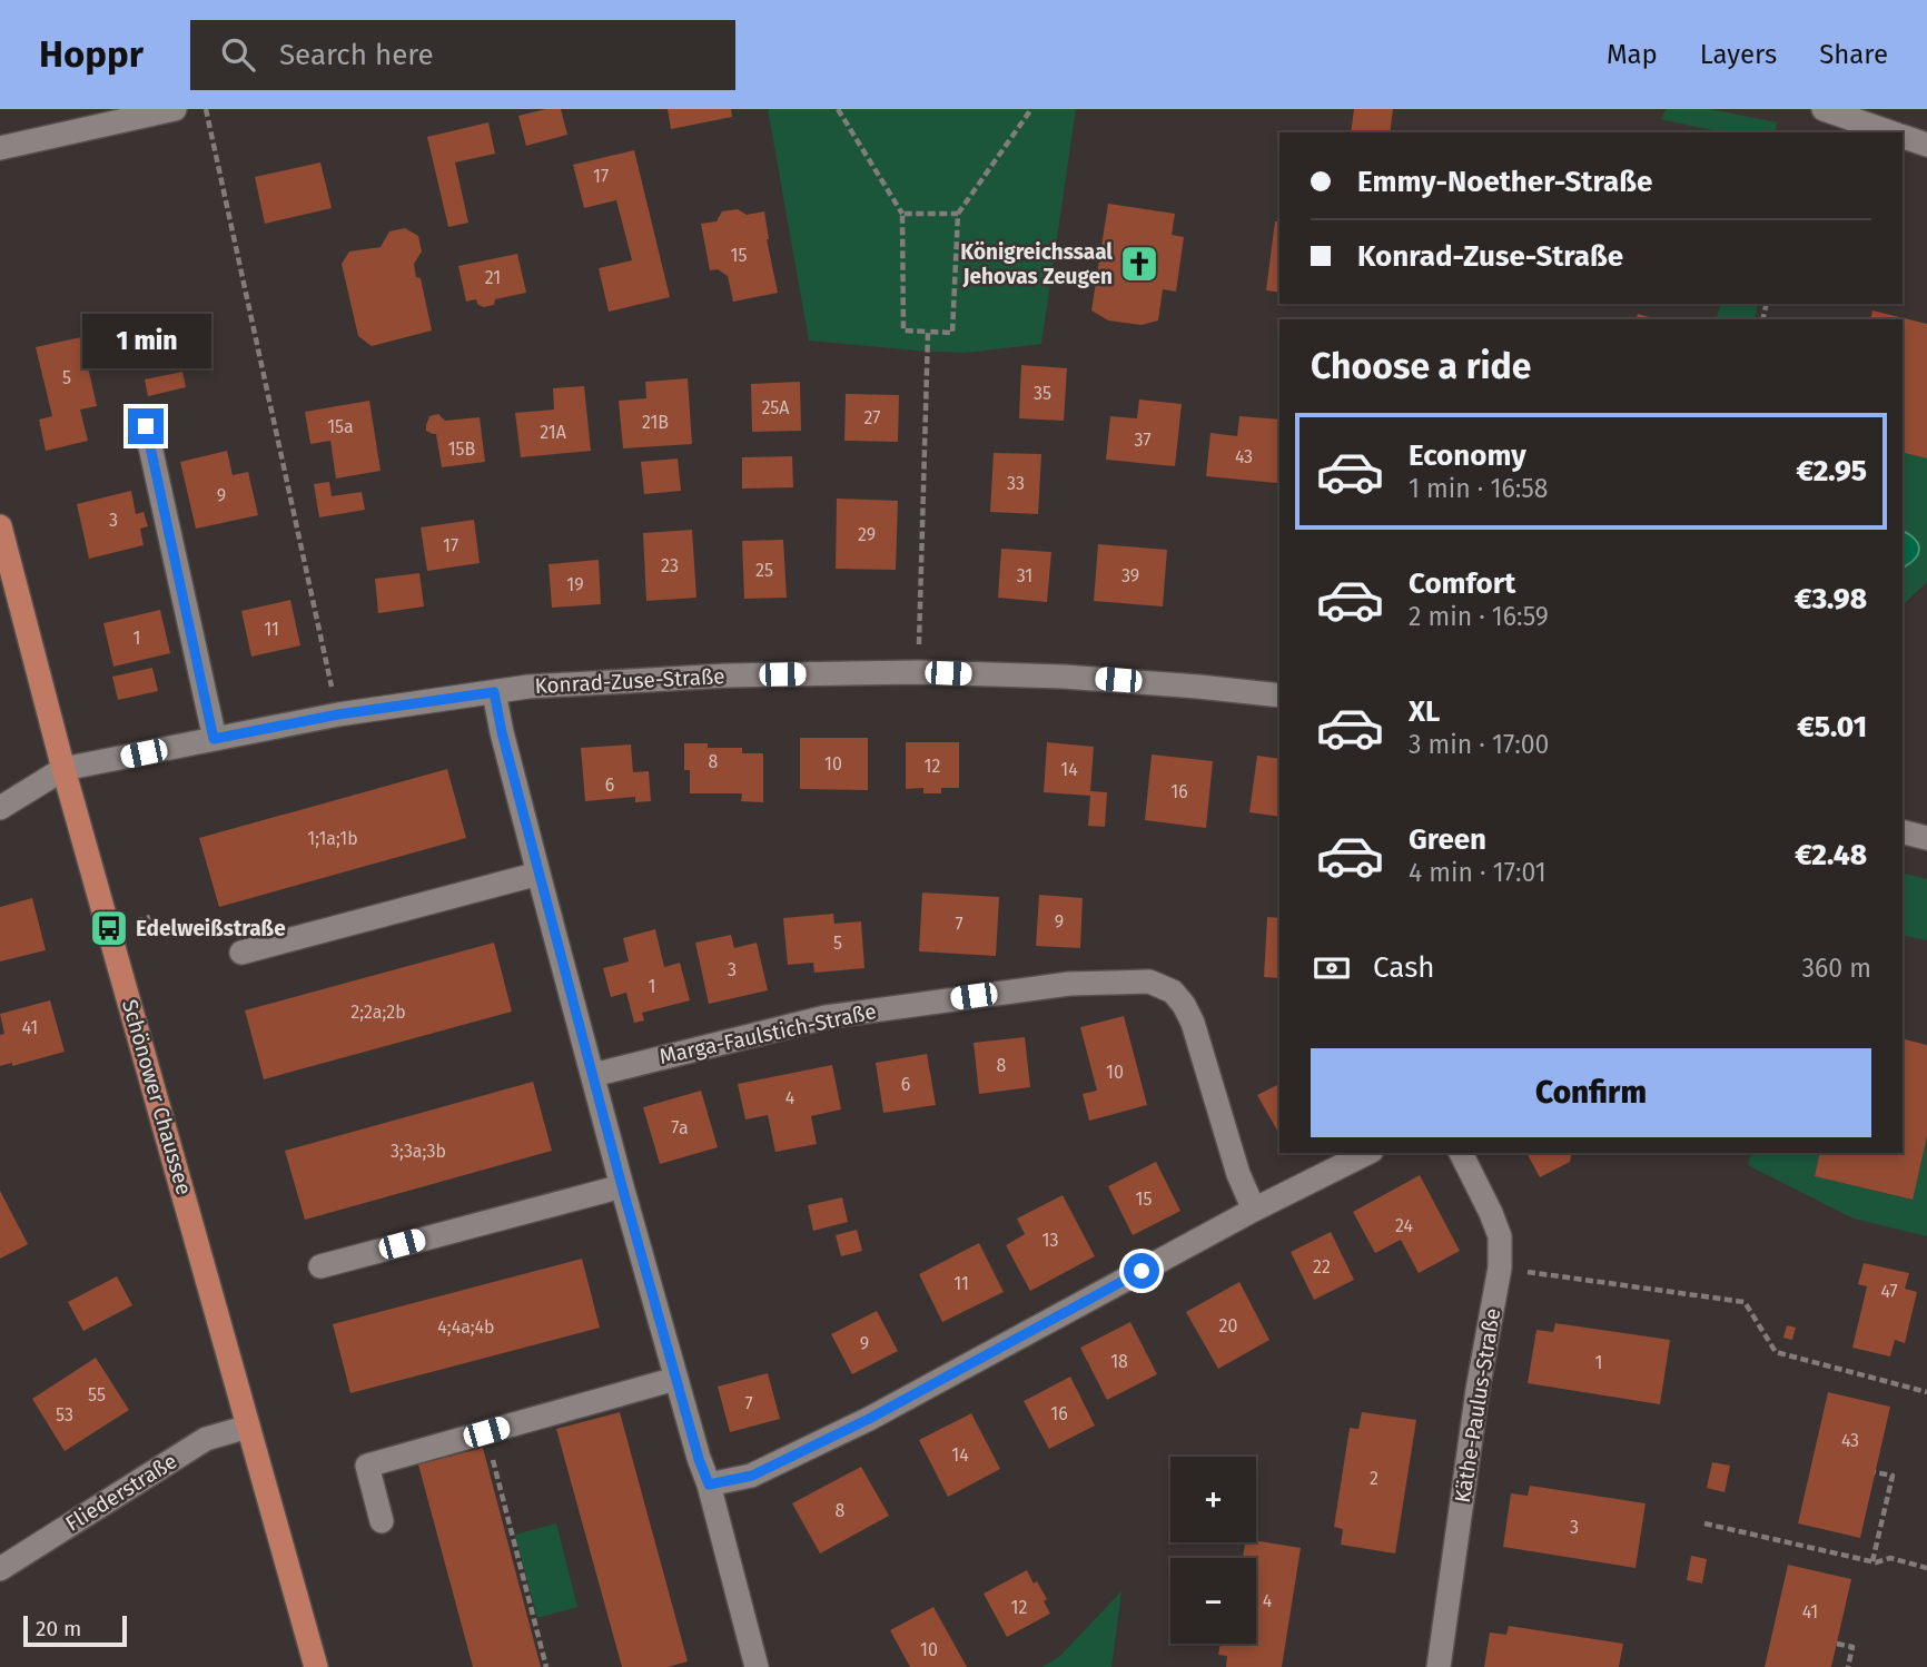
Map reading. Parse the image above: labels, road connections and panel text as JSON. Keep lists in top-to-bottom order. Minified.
{"streets":{"main road":["Schönower Chaussee"],"street":["Konrad-Zuse-Straße","Marga-Faulstich-Straße","Käthe-Paulus-Straße","Fliederstraße"]},"crossings":[["Konrad-Zuse-Straße","Schönower Chaussee"],["Schönower Chaussee","Fliederstraße"]],"places":{"church":["Königreichssaal Jehovas Zeugen"],"bus stop":["Edelweißstraße"]},"house_numbers":["17","15","21","5","35","25A","27","21B","15a","21A","37","15B","43","33","9","3","29","17","23","25","31","39","19","11","1","8","10","12","14","6","16","1;1a;1b","9","7","5","3","1","2;2a;2b","41","8","10","6","4","7a","3;3a;3b","15","24","13","22","11","47","20","4;4a;4b","9","18","1","55","7","16","53","43","14","2","8","3","4","12","41","10"],"scale_bar":"20 m","page":{"header":"Hoppr","search":"Search here","nav":["Map","Layers","Share"],"banner":["Emmy-Noether-Straße","Konrad-Zuse-Straße"],"bubble":"1 min","heading":"Choose a ride","list":[{"name":"Economy","note":"1 min · 16:58","value":"€2.95"},{"name":"Comfort","note":"2 min · 16:59","value":"€3.98"},{"name":"XL","note":"3 min · 17:00","value":"€5.01"},{"name":"Green","note":"4 min · 17:01","value":"€2.48"}],"pay":["Cash","360 m"],"buttons":"Confirm","map_buttons":["+","−"],"scale":"20 m"}}
